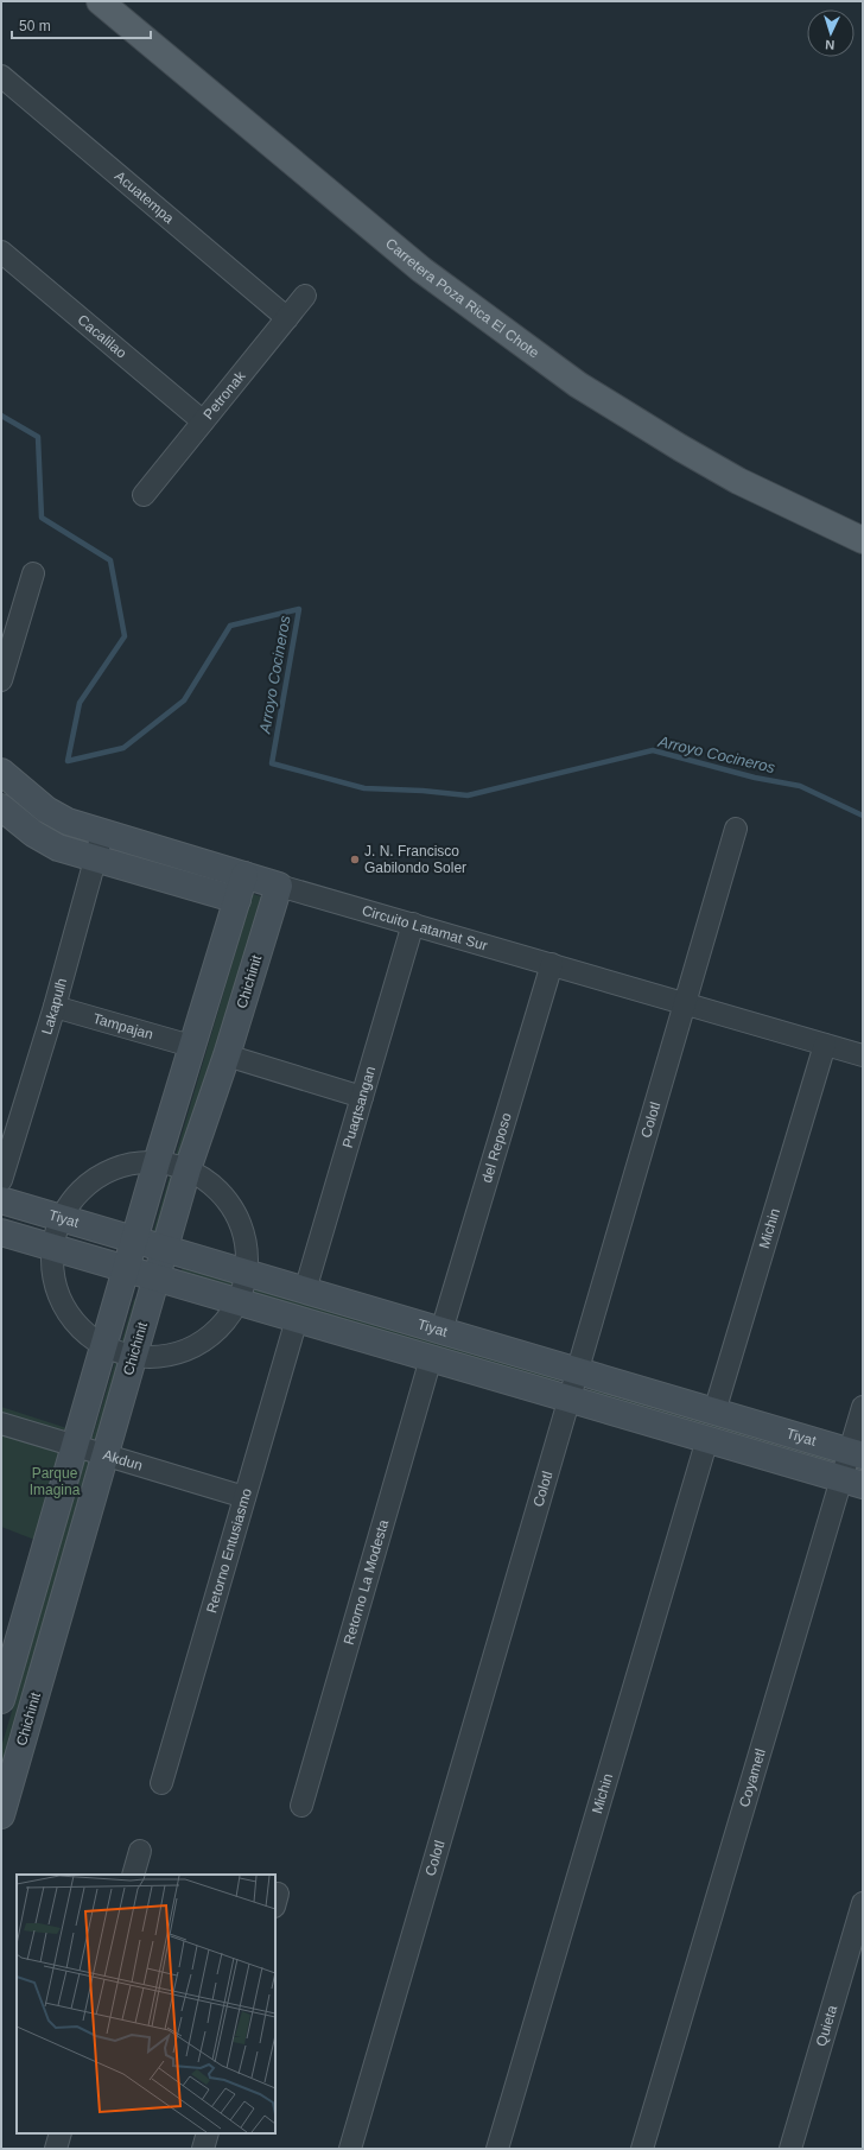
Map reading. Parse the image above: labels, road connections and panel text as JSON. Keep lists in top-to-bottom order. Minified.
{"streets":{"main road":["Carretera Poza Rica El Chote"],"street":["Acuatempa","Cacalilao","Petronak","Circuito Latamat Sur","Chichinit","Lakapulh","Tampajan","Puaqtsangan","Colotl","del Reposo","Tiyat","Michin","Akdun","Retorno Entusiasmo","Retorno La Modesta","Coyametl","Quieta"]},"crossings":[["Acuatempa","Petronak"],["Cacalilao","Petronak"],["Circuito Latamat Sur","Chichinit"],["Circuito Latamat Sur","Lakapulh"],["Circuito Latamat Sur","Puaqtsangan"],["Circuito Latamat Sur","Colotl"],["Circuito Latamat Sur","del Reposo"],["Circuito Latamat Sur","Michin"],["Chichinit","Tiyat"],["Chichinit","Akdun"],["Lakapulh","Tampajan"],["Puaqtsangan","Tiyat"],["Colotl","Tiyat"],["del Reposo","Tiyat"],["Tiyat","Michin"],["Tiyat","Retorno Entusiasmo"],["Tiyat","Retorno La Modesta"],["Tiyat","Coyametl"],["Akdun","Retorno Entusiasmo"]],"water":["Arroyo Cocineros"],"parks":["Parque Imagina"],"places":["J. N. Francisco Gabilondo Soler"],"scale_bar":"50 m","north":"bottom"}
